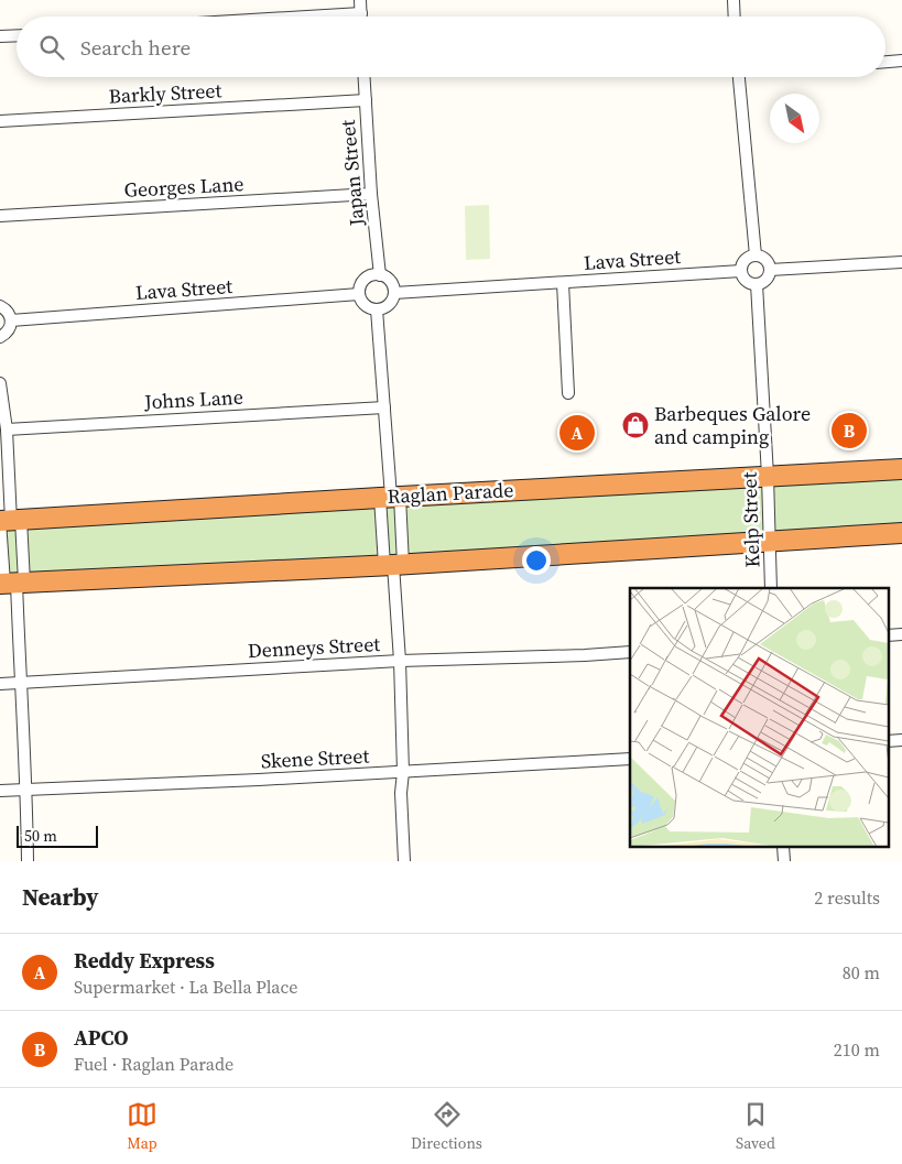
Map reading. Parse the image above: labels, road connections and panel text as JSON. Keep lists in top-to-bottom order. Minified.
{"streets":{"highway":["Raglan Parade"],"street":["Barkly Street","Japan Street","Georges Lane","Lava Street","Johns Lane","Kelp Street","Denneys Street","Skene Street"]},"crossings":[["Barkly Street","Japan Street"],["Japan Street","Georges Lane"],["Japan Street","Lava Street"],["Lava Street","Kelp Street"],["Raglan Parade","Kelp Street"]],"places":{"shop":["Barbeques Galore and camping"]},"scale_bar":"50 m","north":"bottom right","page":{"search":"Search here","pins":["B","A"],"scale":"50 m","heading":["Nearby","2 results"],"list":[{"mark":"A","name":"Reddy Express","note":"Supermarket · La Bella Place","value":"80 m"},{"mark":"B","name":"APCO","note":"Fuel · Raglan Parade","value":"210 m"}],"nav":["Map","Directions","Saved"]}}
